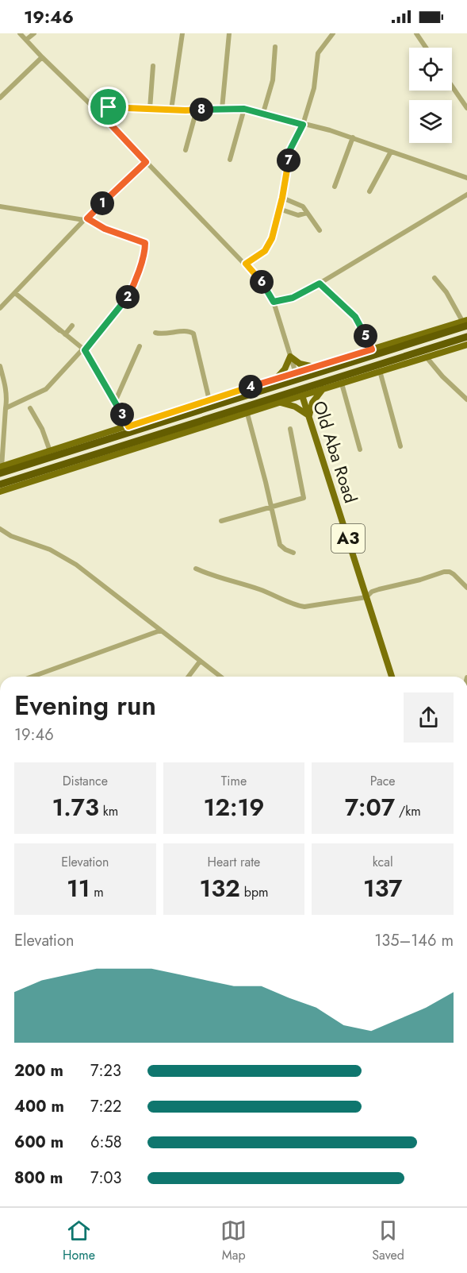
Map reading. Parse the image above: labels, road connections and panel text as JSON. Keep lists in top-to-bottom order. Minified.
{"streets":{"main road":["Old Aba Road","A3"]},"page":{"status":"19:46","pins":["8","7","1","6","2","5","4","3"],"heading":["Evening run","19:46"],"stats":[["Distance","1.73 km"],["Time","12:19"],["Pace","7:07 /km"],["Elevation","11 m"],["Heart rate","132 bpm"],["kcal","137"]],"chart":["Elevation","135–146 m"],"list":[{"name":"200 m","note":"7:23"},{"name":"400 m","note":"7:22"},{"name":"600 m","note":"6:58"},{"name":"800 m","note":"7:03"}],"tabs":["Home","Map","Saved"]}}
